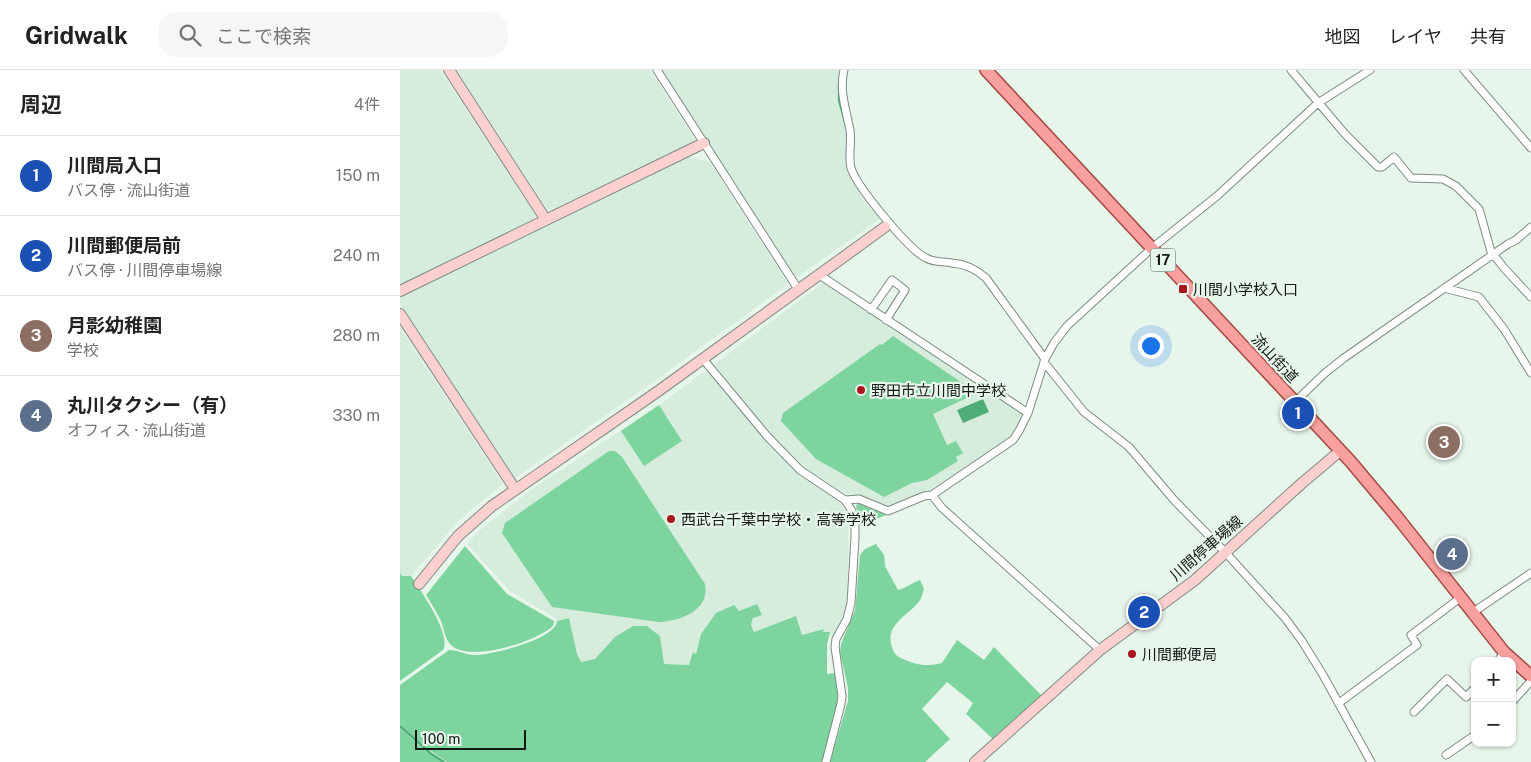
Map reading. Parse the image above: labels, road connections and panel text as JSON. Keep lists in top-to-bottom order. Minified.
{"streets":{"main road":["17","流山街道"],"street":["川間停車場線"]},"crossings":[["流山街道","川間停車場線"]],"places":{"transit":["川間小学校入口"],"other":["野田市立川間中学校","西武台千葉中学校・高等学校","川間郵便局"]},"scale_bar":"100 m","page":{"header":"Gridwalk","search":"ここで検索","nav":["地図","レイヤ","共有"],"heading":["周辺","4件"],"list":[{"mark":"1","name":"川間局入口","note":"バス停 · 流山街道","value":"150 m"},{"mark":"2","name":"川間郵便局前","note":"バス停 · 川間停車場線","value":"240 m"},{"mark":"3","name":"月影幼稚園","note":"学校","value":"280 m"},{"mark":"4","name":"丸川タクシー（有）","note":"オフィス · 流山街道","value":"330 m"}],"pins":["1","3","4","2"],"map_buttons":["+","−"],"scale":"100 m"}}
